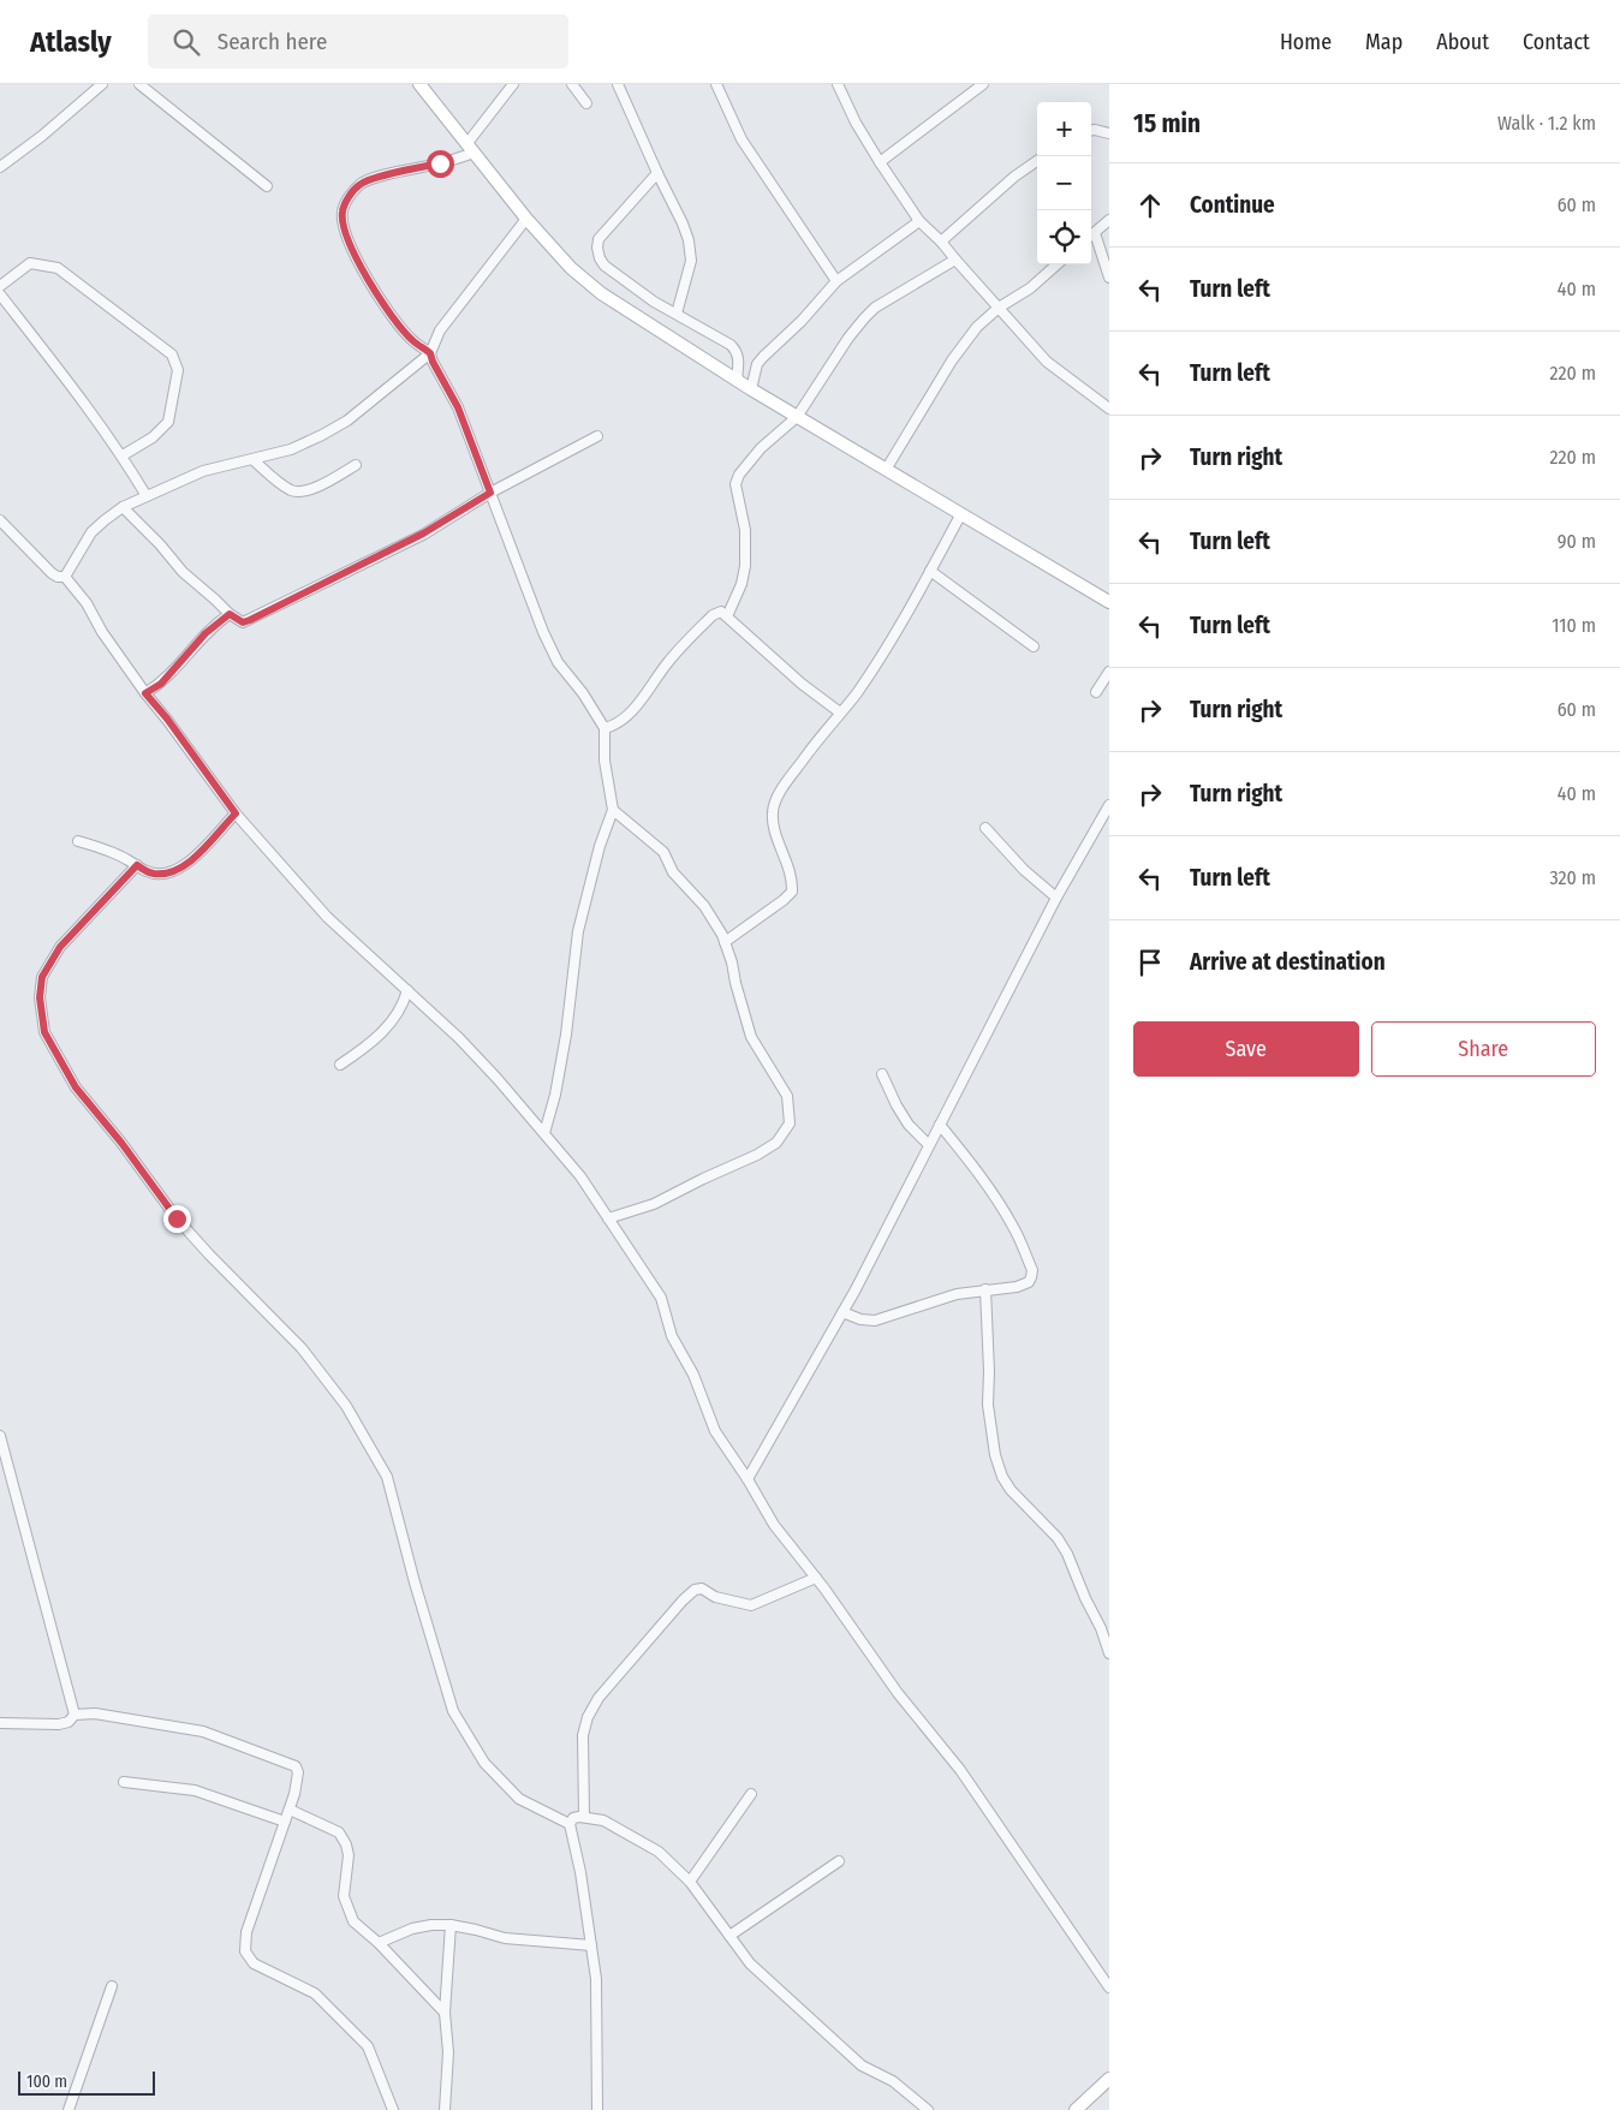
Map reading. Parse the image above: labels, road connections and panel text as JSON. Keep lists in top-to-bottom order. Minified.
{"scale_bar":"100 m","page":{"header":"Atlasly","search":"Search here","nav":["Home","Map","About","Contact"],"heading":["15 min","Walk · 1.2 km"],"map_buttons":["+","−"],"list":[["Continue","60 m"],["Turn left","40 m"],["Turn left","220 m"],["Turn right","220 m"],["Turn left","90 m"],["Turn left","110 m"],["Turn right","60 m"],["Turn right","40 m"],["Turn left","320 m"],"Arrive at destination"],"buttons":["Save","Share"],"scale":"100 m"}}
